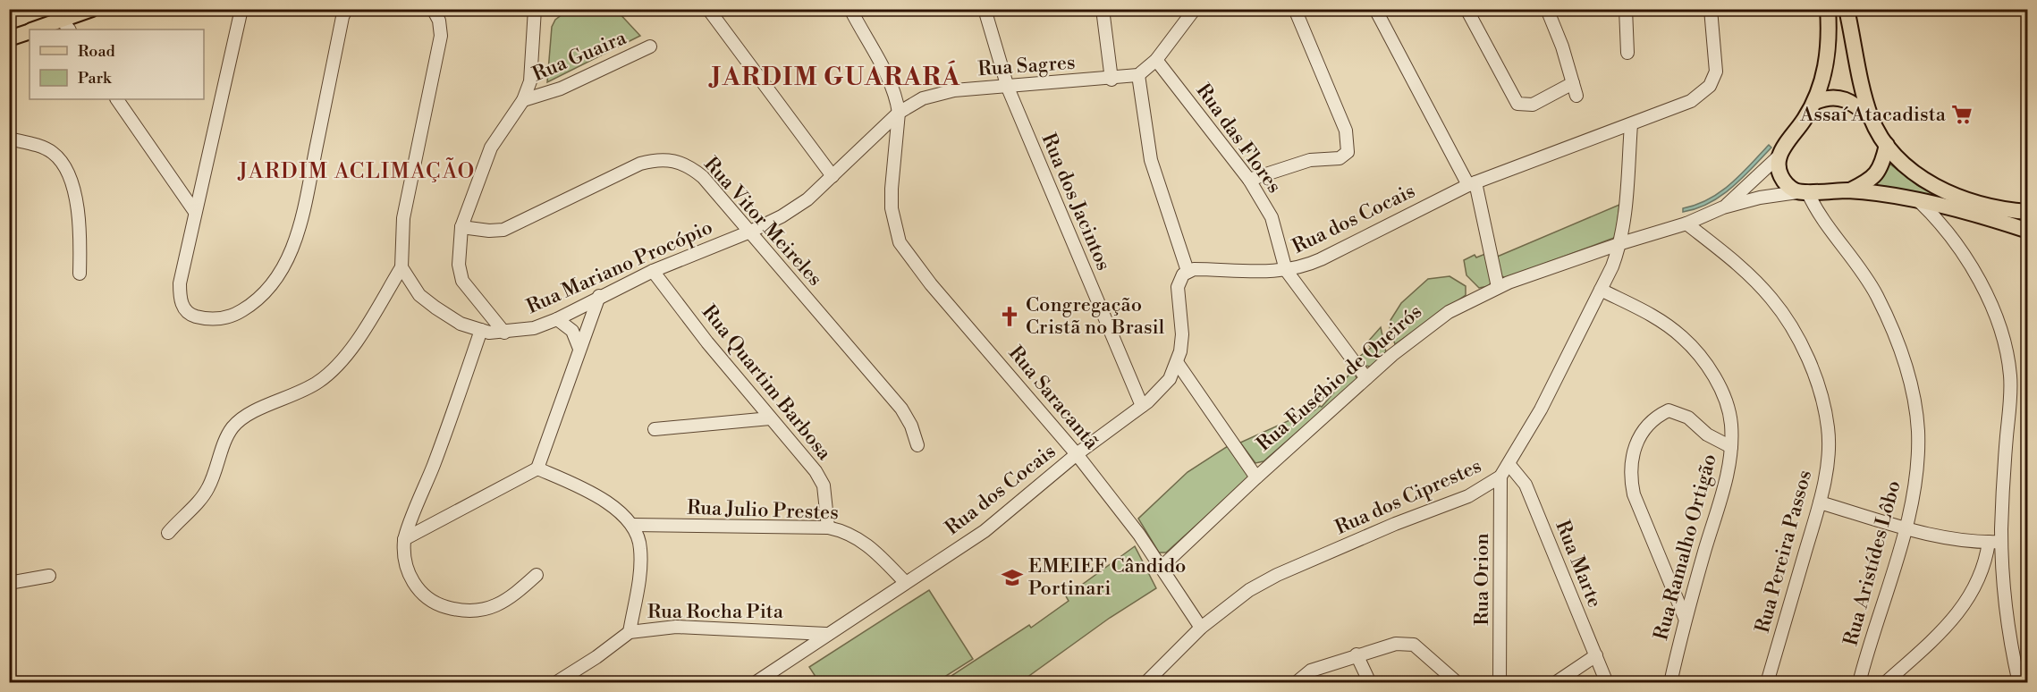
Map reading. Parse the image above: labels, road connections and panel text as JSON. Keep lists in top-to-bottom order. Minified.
{"streets":{"main road":["Rua Eusébio de Queirós"],"street":["Rua Guaira","Rua Sagres","Rua das Flores","Rua dos Jacintos","Rua dos Cocais","Rua Vitor Meireles","Rua Mariano Procópio","Rua Quartim Barbosa","Rua Saracantã","Rua dos Ciprestes","Rua Julio Prestes","Rua Ramalho Ortigão","Rua Pereira Passos","Rua Aristídes Lôbo","Rua Marte","Rua Orion","Rua Rocha Pita"]},"crossings":[["Rua Sagres","Rua dos Jacintos"],["Rua Sagres","Rua Vitor Meireles"],["Rua Sagres","Rua Mariano Procópio"],["Rua Sagres","Rua Saracantã"],["Rua das Flores","Rua dos Cocais"],["Rua das Flores","Rua Eusébio de Queirós"],["Rua dos Jacintos","Rua dos Cocais"],["Rua dos Cocais","Rua Saracantã"],["Rua dos Cocais","Rua dos Ciprestes"],["Rua dos Cocais","Rua Julio Prestes"],["Rua dos Cocais","Rua Rocha Pita"],["Rua Vitor Meireles","Rua Mariano Procópio"],["Rua Mariano Procópio","Rua Quartim Barbosa"],["Rua Eusébio de Queirós","Rua Saracantã"],["Rua Eusébio de Queirós","Rua dos Ciprestes"],["Rua Eusébio de Queirós","Rua Pereira Passos"],["Rua Eusébio de Queirós","Rua Aristídes Lôbo"],["Rua Quartim Barbosa","Rua Julio Prestes"],["Rua Saracantã","Rua dos Ciprestes"],["Rua dos Ciprestes","Rua Ramalho Ortigão"],["Rua dos Ciprestes","Rua Marte"],["Rua dos Ciprestes","Rua Orion"]],"districts":["JARDIM GUARARÁ","JARDIM ACLIMAÇÃO"],"places":{"supermarket":["Assaí Atacadista"],"church":["Congregação Cristã no Brasil"],"school or university":["EMEIEF Cândido Portinari"]},"legend":["Road","Park"]}
